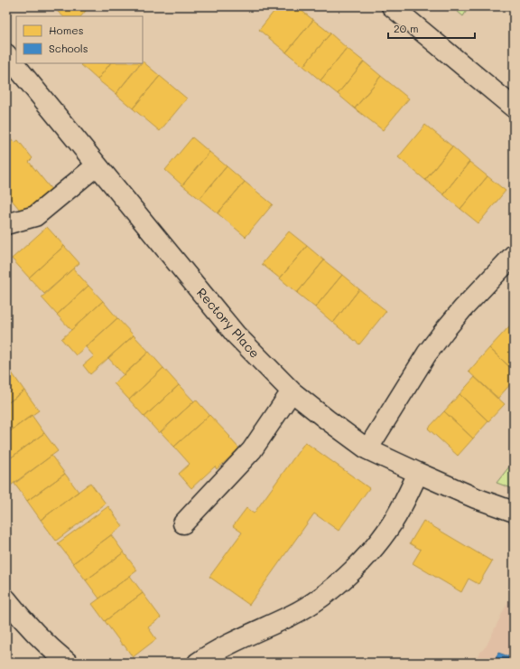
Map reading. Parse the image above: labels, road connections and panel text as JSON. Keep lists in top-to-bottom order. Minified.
{"streets":{"street":["Rectory Place"]},"legend":["Homes","Schools"],"scale_bar":"20 m"}
